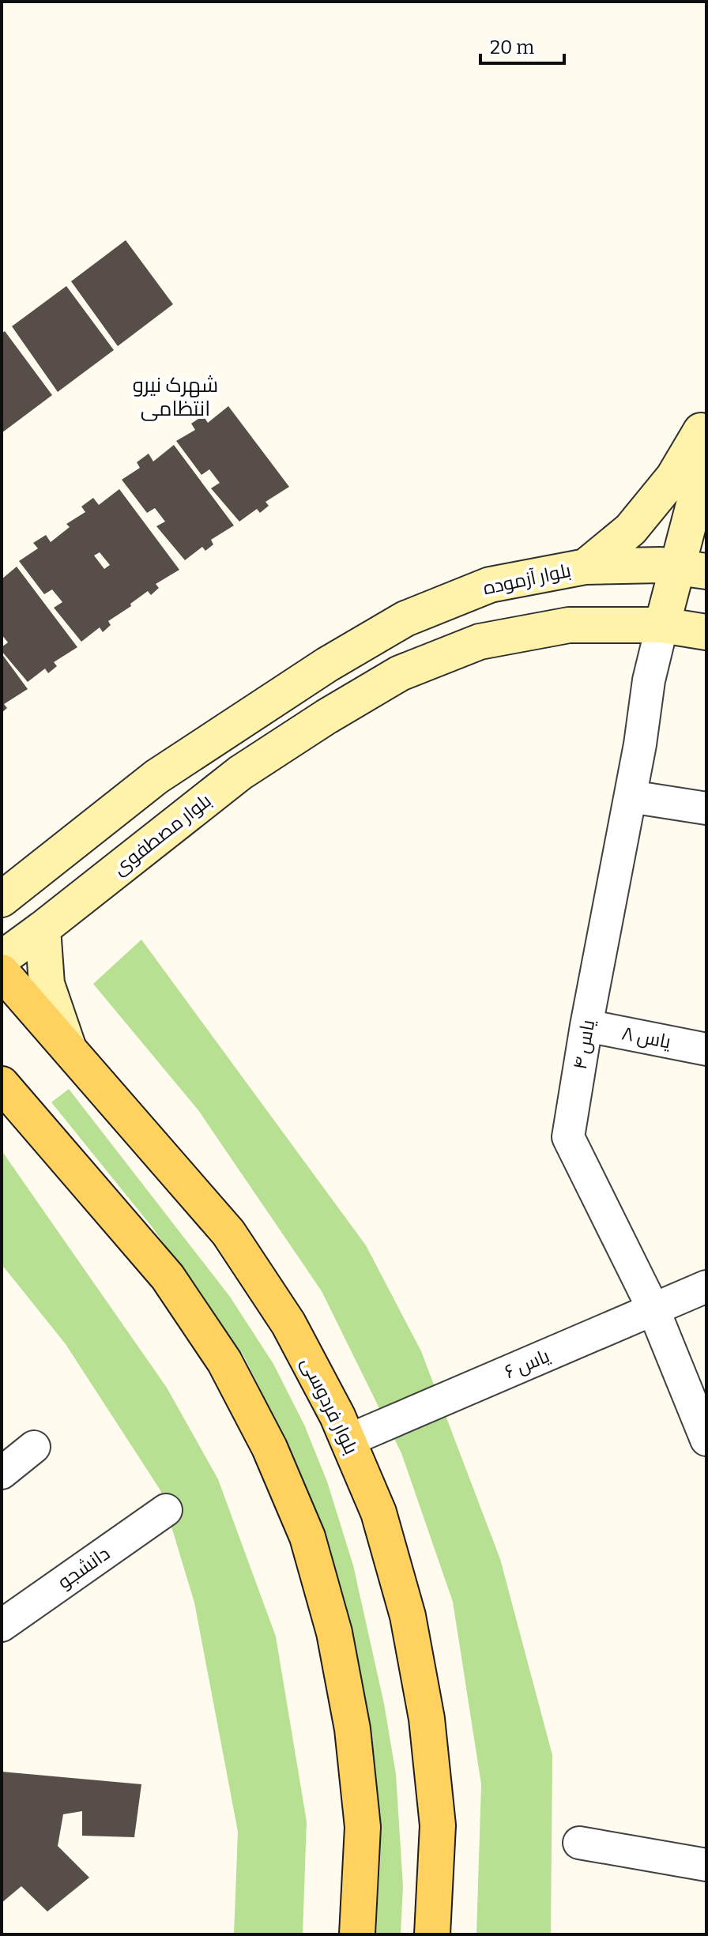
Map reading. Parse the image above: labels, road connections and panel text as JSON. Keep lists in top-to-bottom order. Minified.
{"streets":{"main road":["بلوار آزموده","بلوار مصطفوی","بلوار فردوسی"],"street":["یاس ۸","یاس ۴","یاس ۶","دانشجو"]},"crossings":[["بلوار مصطفوی","یاس ۴"],["یاس ۸","یاس ۴"],["یاس ۴","یاس ۶"],["یاس ۶","بلوار فردوسی"]],"districts":["شهرک نیرو انتظامی"],"scale_bar":"20 m"}
